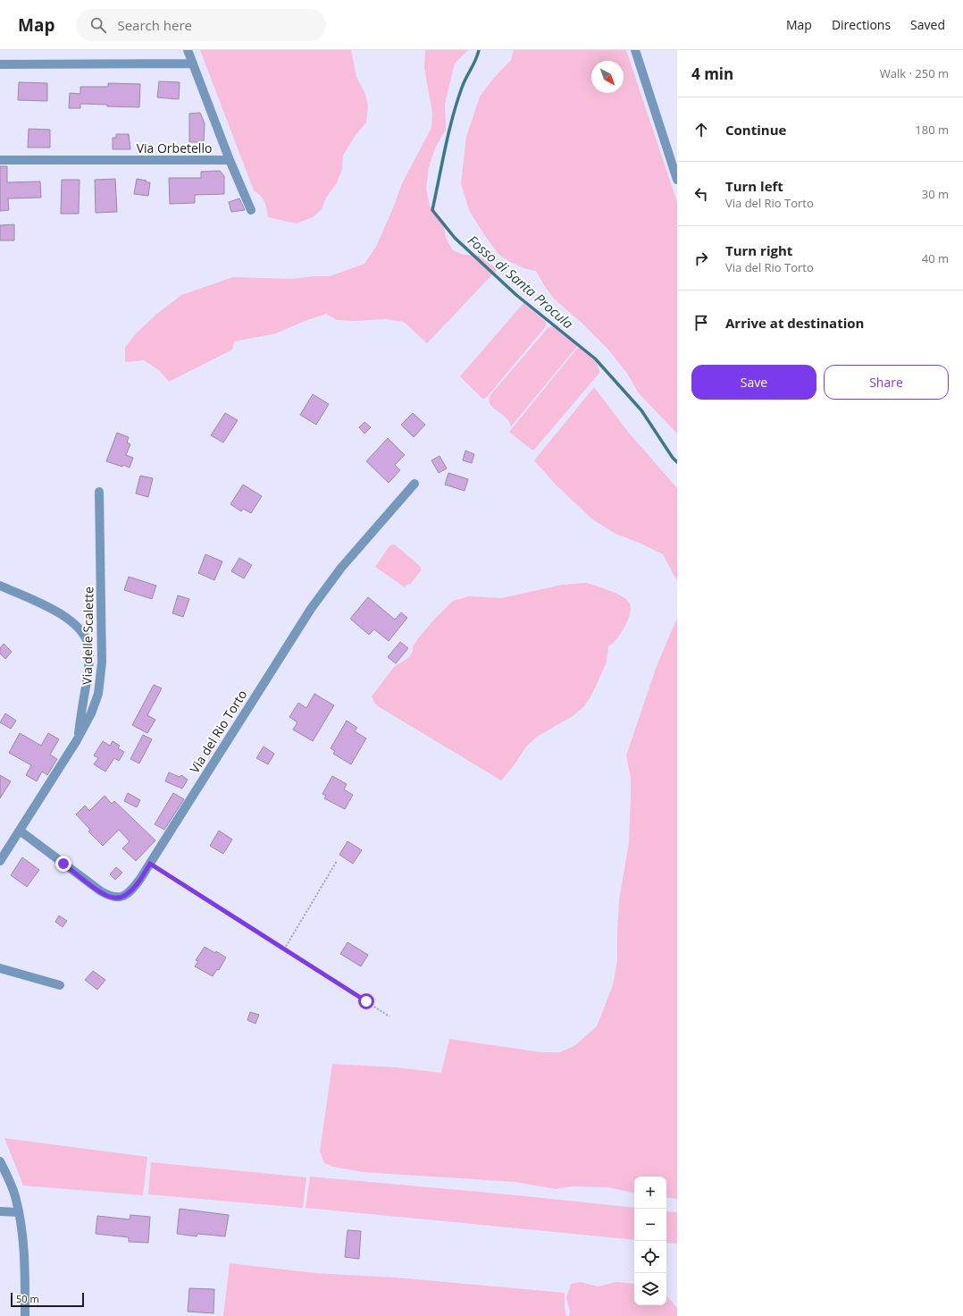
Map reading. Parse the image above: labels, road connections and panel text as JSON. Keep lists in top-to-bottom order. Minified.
{"streets":{"street":["Via Orbetello","Via delle Scalette","Via del Rio Torto"]},"crossings":[["Via delle Scalette","Via del Rio Torto"]],"water":["Fosso di Santa Procula"],"scale_bar":"50 m","north":"bottom right","page":{"header":"Map","search":"Search here","nav":["Map","Directions","Saved"],"heading":["4 min","Walk · 250 m"],"list":[["Continue","180 m"],["Turn left","Via del Rio Torto","30 m"],["Turn right","Via del Rio Torto","40 m"],"Arrive at destination"],"buttons":["Save","Share"],"map_buttons":["+","−"],"scale":"50 m"}}
